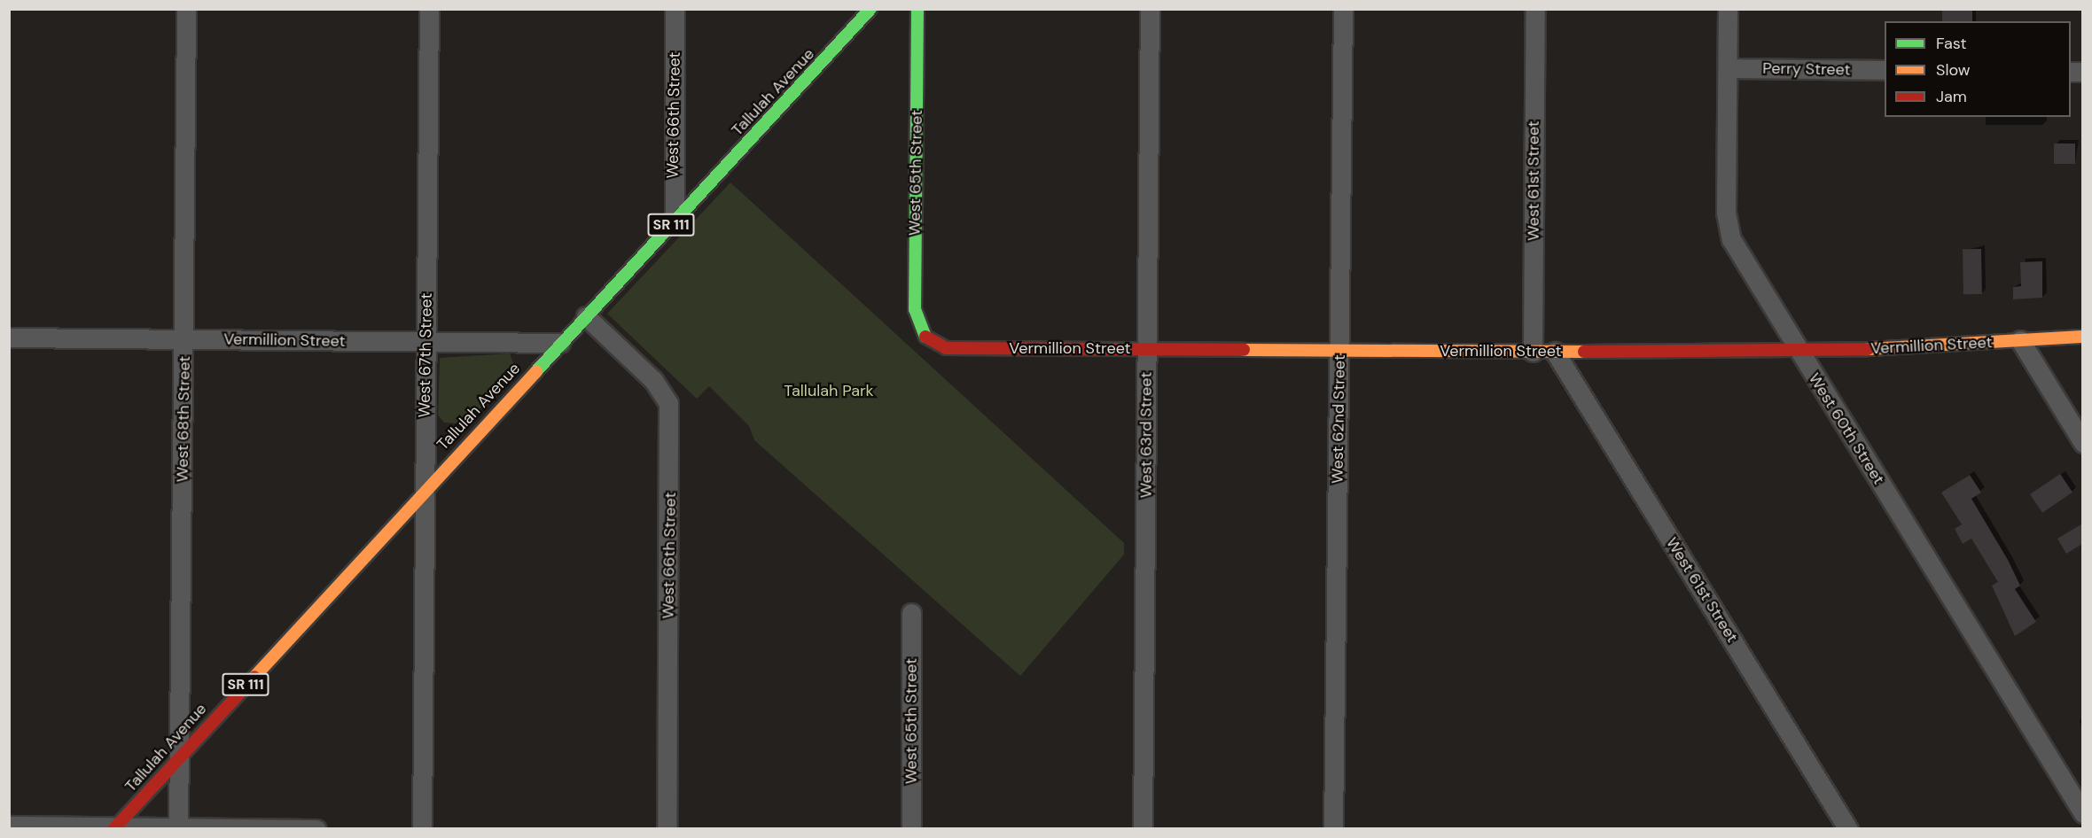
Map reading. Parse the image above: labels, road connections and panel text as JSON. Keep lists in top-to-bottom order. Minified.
{"streets":{"street":["Perry Street","Tallulah Avenue","West 66th Street","West 65th Street","West 61st Street","SR 111","Vermillion Street","West 67th Street","West 68th Street","West 62nd Street","West 60th Street","West 63rd Street"]},"crossings":[["Perry Street","West 60th Street"],["Tallulah Avenue","West 66th Street"],["Tallulah Avenue","Vermillion Street"],["Tallulah Avenue","West 67th Street"],["Tallulah Avenue","West 68th Street"],["West 65th Street","Vermillion Street"],["West 61st Street","Vermillion Street"],["Vermillion Street","West 67th Street"],["Vermillion Street","West 68th Street"],["Vermillion Street","West 62nd Street"],["Vermillion Street","West 60th Street"],["Vermillion Street","West 63rd Street"]],"parks":["Tallulah Park"],"legend":["Fast","Slow","Jam"]}
